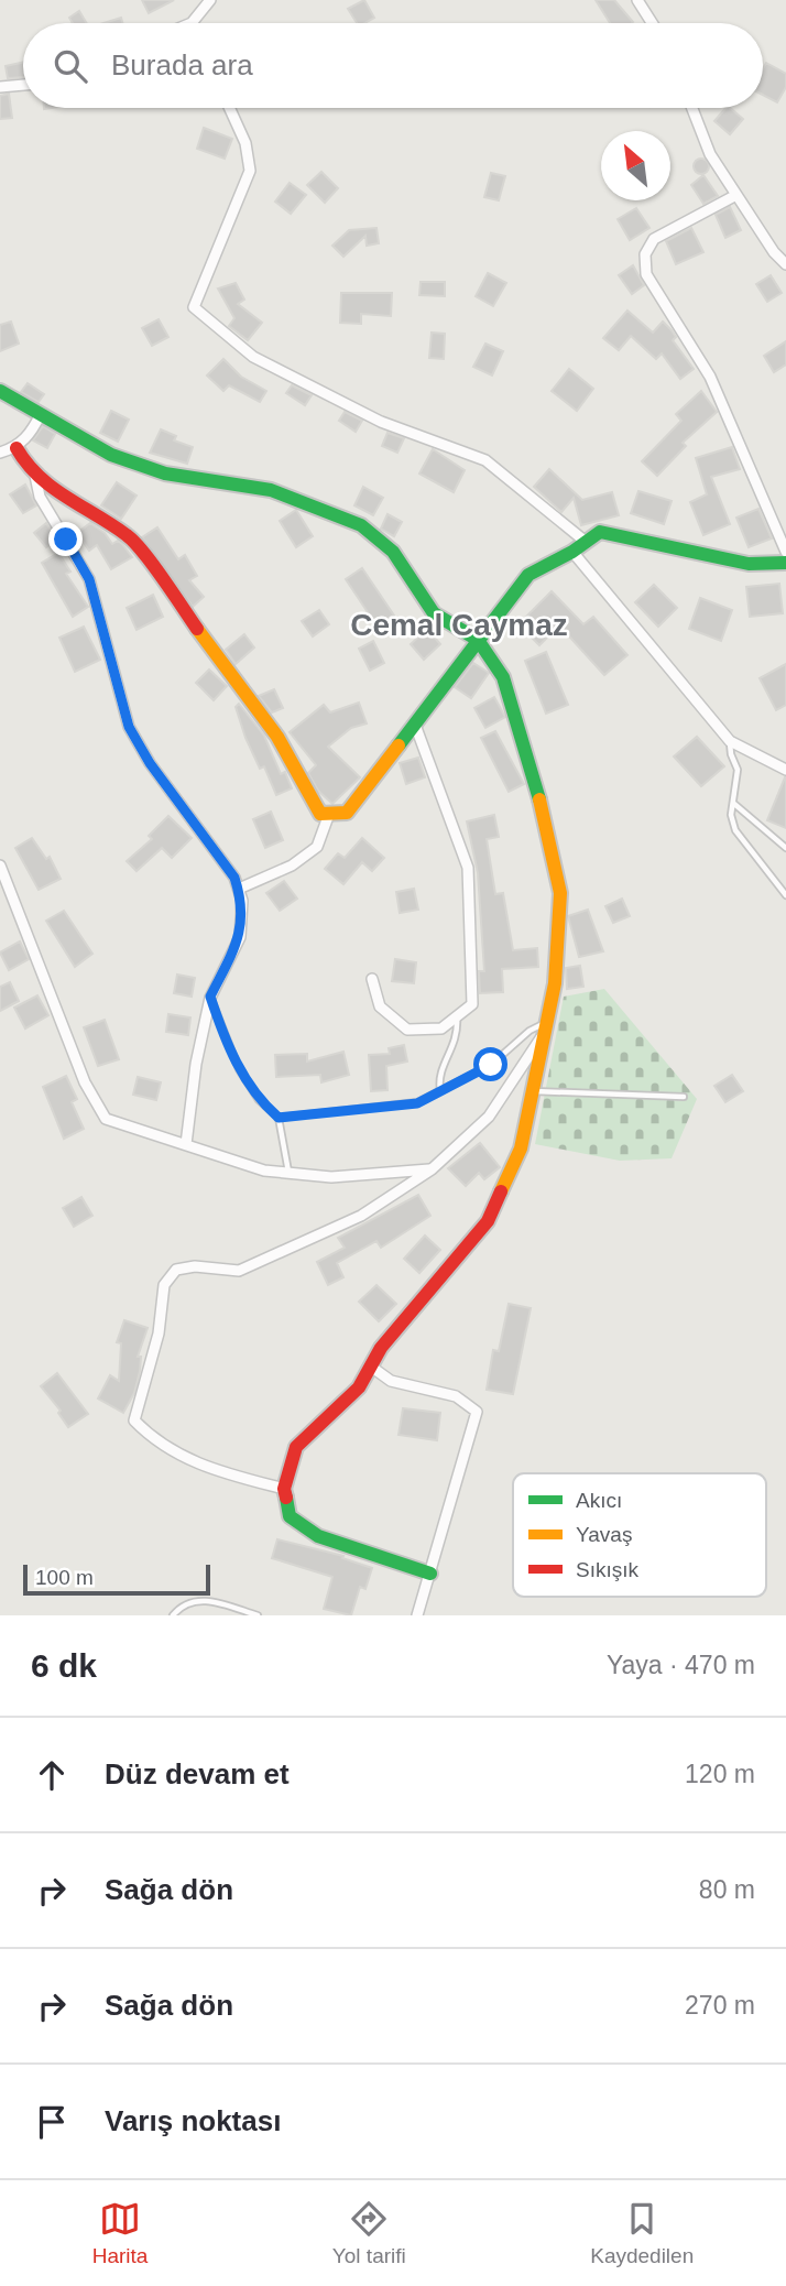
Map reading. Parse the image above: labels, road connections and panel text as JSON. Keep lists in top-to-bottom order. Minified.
{"districts":["Cemal Caymaz"],"legend":["Akıcı","Yavaş","Sıkışık"],"scale_bar":"100 m","north":"top left","page":{"search":"Burada ara","scale":"100 m","heading":["6 dk","Yaya · 470 m"],"list":[["Düz devam et","120 m"],["Sağa dön","80 m"],["Sağa dön","270 m"],"Varış noktası"],"nav":["Harita","Yol tarifi","Kaydedilen"]}}
